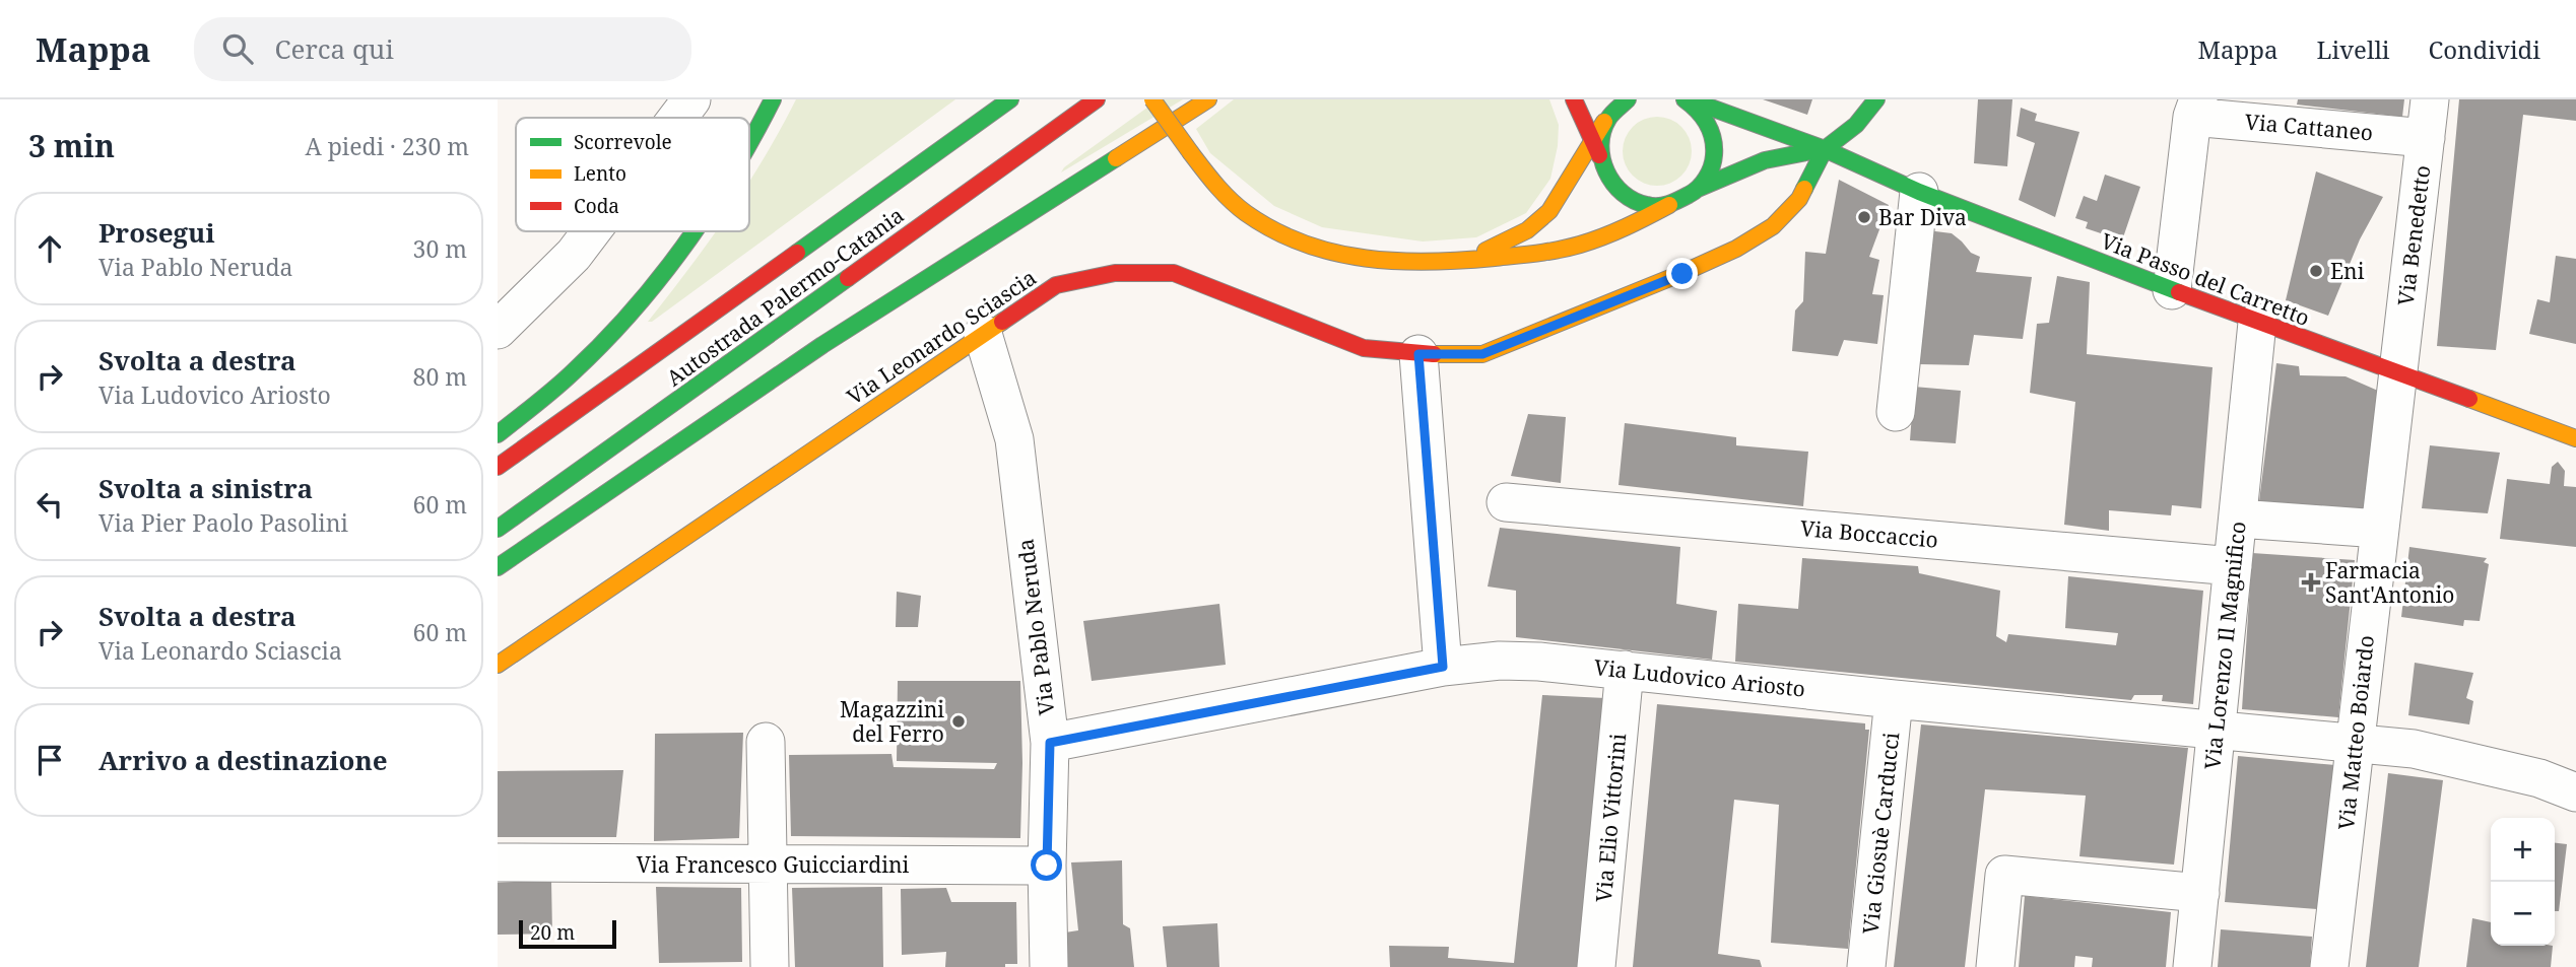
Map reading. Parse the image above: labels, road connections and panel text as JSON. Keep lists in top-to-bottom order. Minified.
{"streets":{"main road":["Via Passo del Carretto","Autostrada Palermo-Catania","Via Leonardo Sciascia"],"street":["Via Cattaneo","Via Benedetto","Via Boccaccio","Via Pablo Neruda","Via Lorenzo Il Magnifico","Via Ludovico Ariosto","Via Matteo Boiardo","Via Elio Vittorini","Via Giosuè Carducci","Via Francesco Guicciardini"]},"crossings":[["Via Cattaneo","Via Benedetto"],["Via Benedetto","Via Passo del Carretto"],["Via Benedetto","Via Matteo Boiardo"],["Via Passo del Carretto","Via Leonardo Sciascia"],["Via Passo del Carretto","Via Lorenzo Il Magnifico"],["Via Passo del Carretto","Via Matteo Boiardo"],["Via Leonardo Sciascia","Via Pablo Neruda"],["Via Boccaccio","Via Lorenzo Il Magnifico"],["Via Pablo Neruda","Via Ludovico Ariosto"],["Via Pablo Neruda","Via Francesco Guicciardini"],["Via Lorenzo Il Magnifico","Via Ludovico Ariosto"],["Via Ludovico Ariosto","Via Matteo Boiardo"],["Via Ludovico Ariosto","Via Elio Vittorini"],["Via Ludovico Ariosto","Via Giosuè Carducci"]],"places":{"other":["Bar Diva","Eni","Magazzini del Ferro"],"health":["Farmacia Sant'Antonio"]},"legend":["Scorrevole","Lento","Coda"],"scale_bar":"20 m","page":{"header":"Mappa","search":"Cerca qui","nav":["Mappa","Livelli","Condividi"],"heading":["3 min","A piedi · 230 m"],"list":[["Prosegui","Via Pablo Neruda","30 m"],["Svolta a destra","Via Ludovico Ariosto","80 m"],["Svolta a sinistra","Via Pier Paolo Pasolini","60 m"],["Svolta a destra","Via Leonardo Sciascia","60 m"],"Arrivo a destinazione"],"map_buttons":["+","−"],"scale":"20 m"}}
